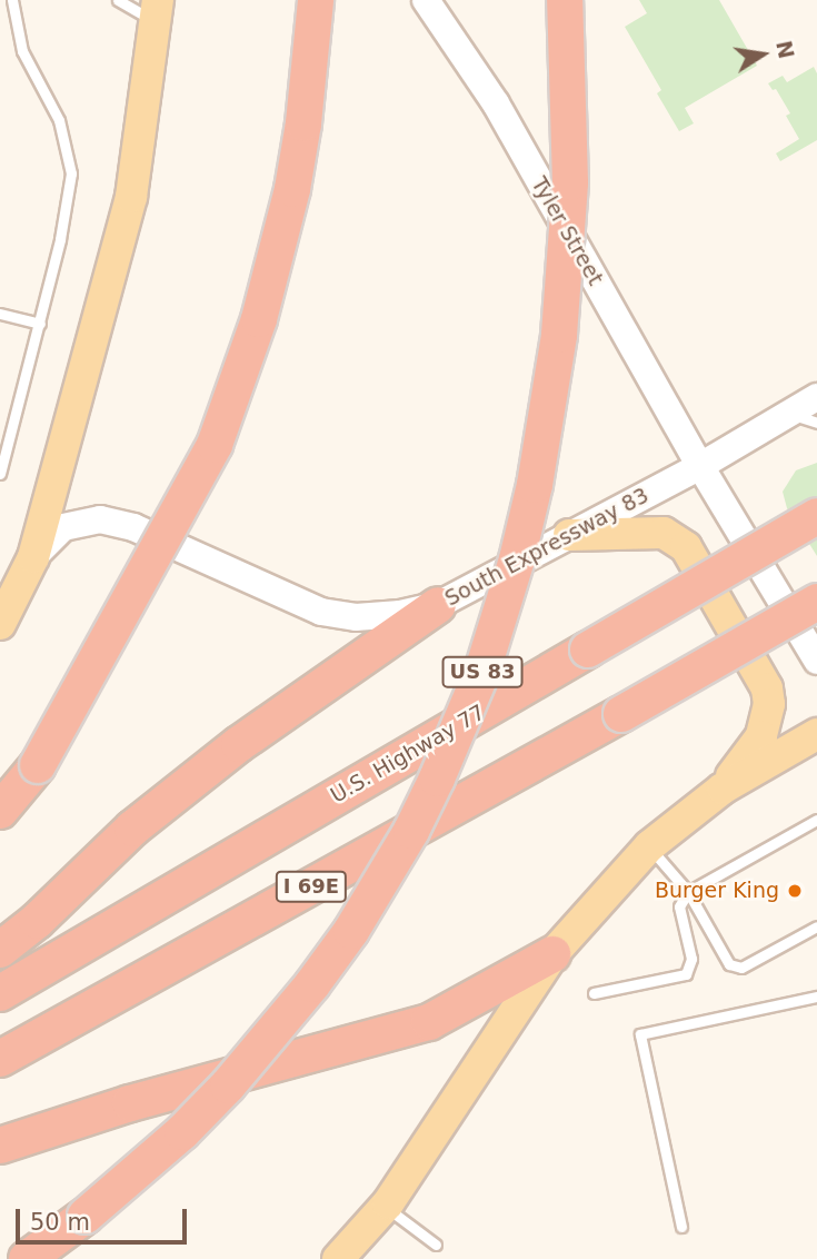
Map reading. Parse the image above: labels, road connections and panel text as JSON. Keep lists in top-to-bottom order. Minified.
{"streets":{"highway":["US 83","U.S. Highway 77","I 69E"],"main road":["Tyler Street","South Expressway 83"]},"crossings":[["Tyler Street","South Expressway 83"]],"places":["Burger King"],"scale_bar":"50 m","north":"right"}
